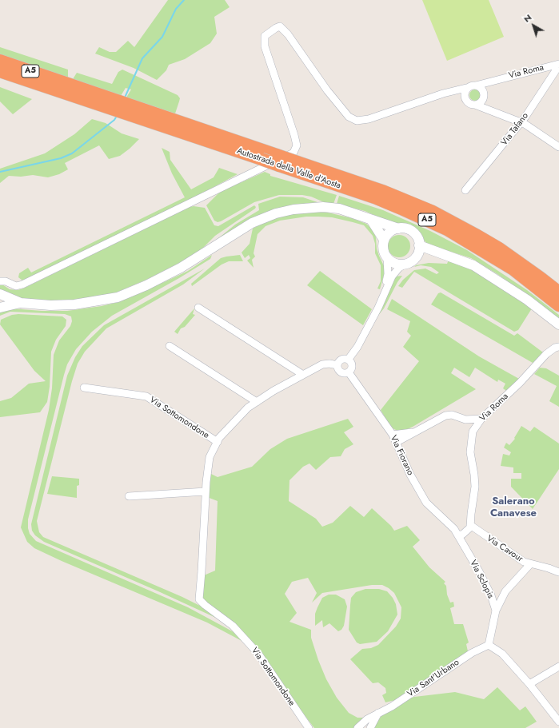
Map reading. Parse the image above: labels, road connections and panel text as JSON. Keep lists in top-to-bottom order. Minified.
{"streets":{"highway":["A5","Autostrada della Valle d'Aosta"],"street":["Via Roma","Via Tafano","Via Sottomondone","Via Fiorano","Via Cavour","Via Sclopis","Via Sant'Urbano"]},"crossings":[["Via Roma","Via Tafano"],["Via Roma","Via Cavour"],["Via Sottomondone","Via Fiorano"],["Via Fiorano","Via Sclopis"],["Via Sclopis","Via Sant'Urbano"]],"districts":["Salerano Canavese"],"north":"top left"}
